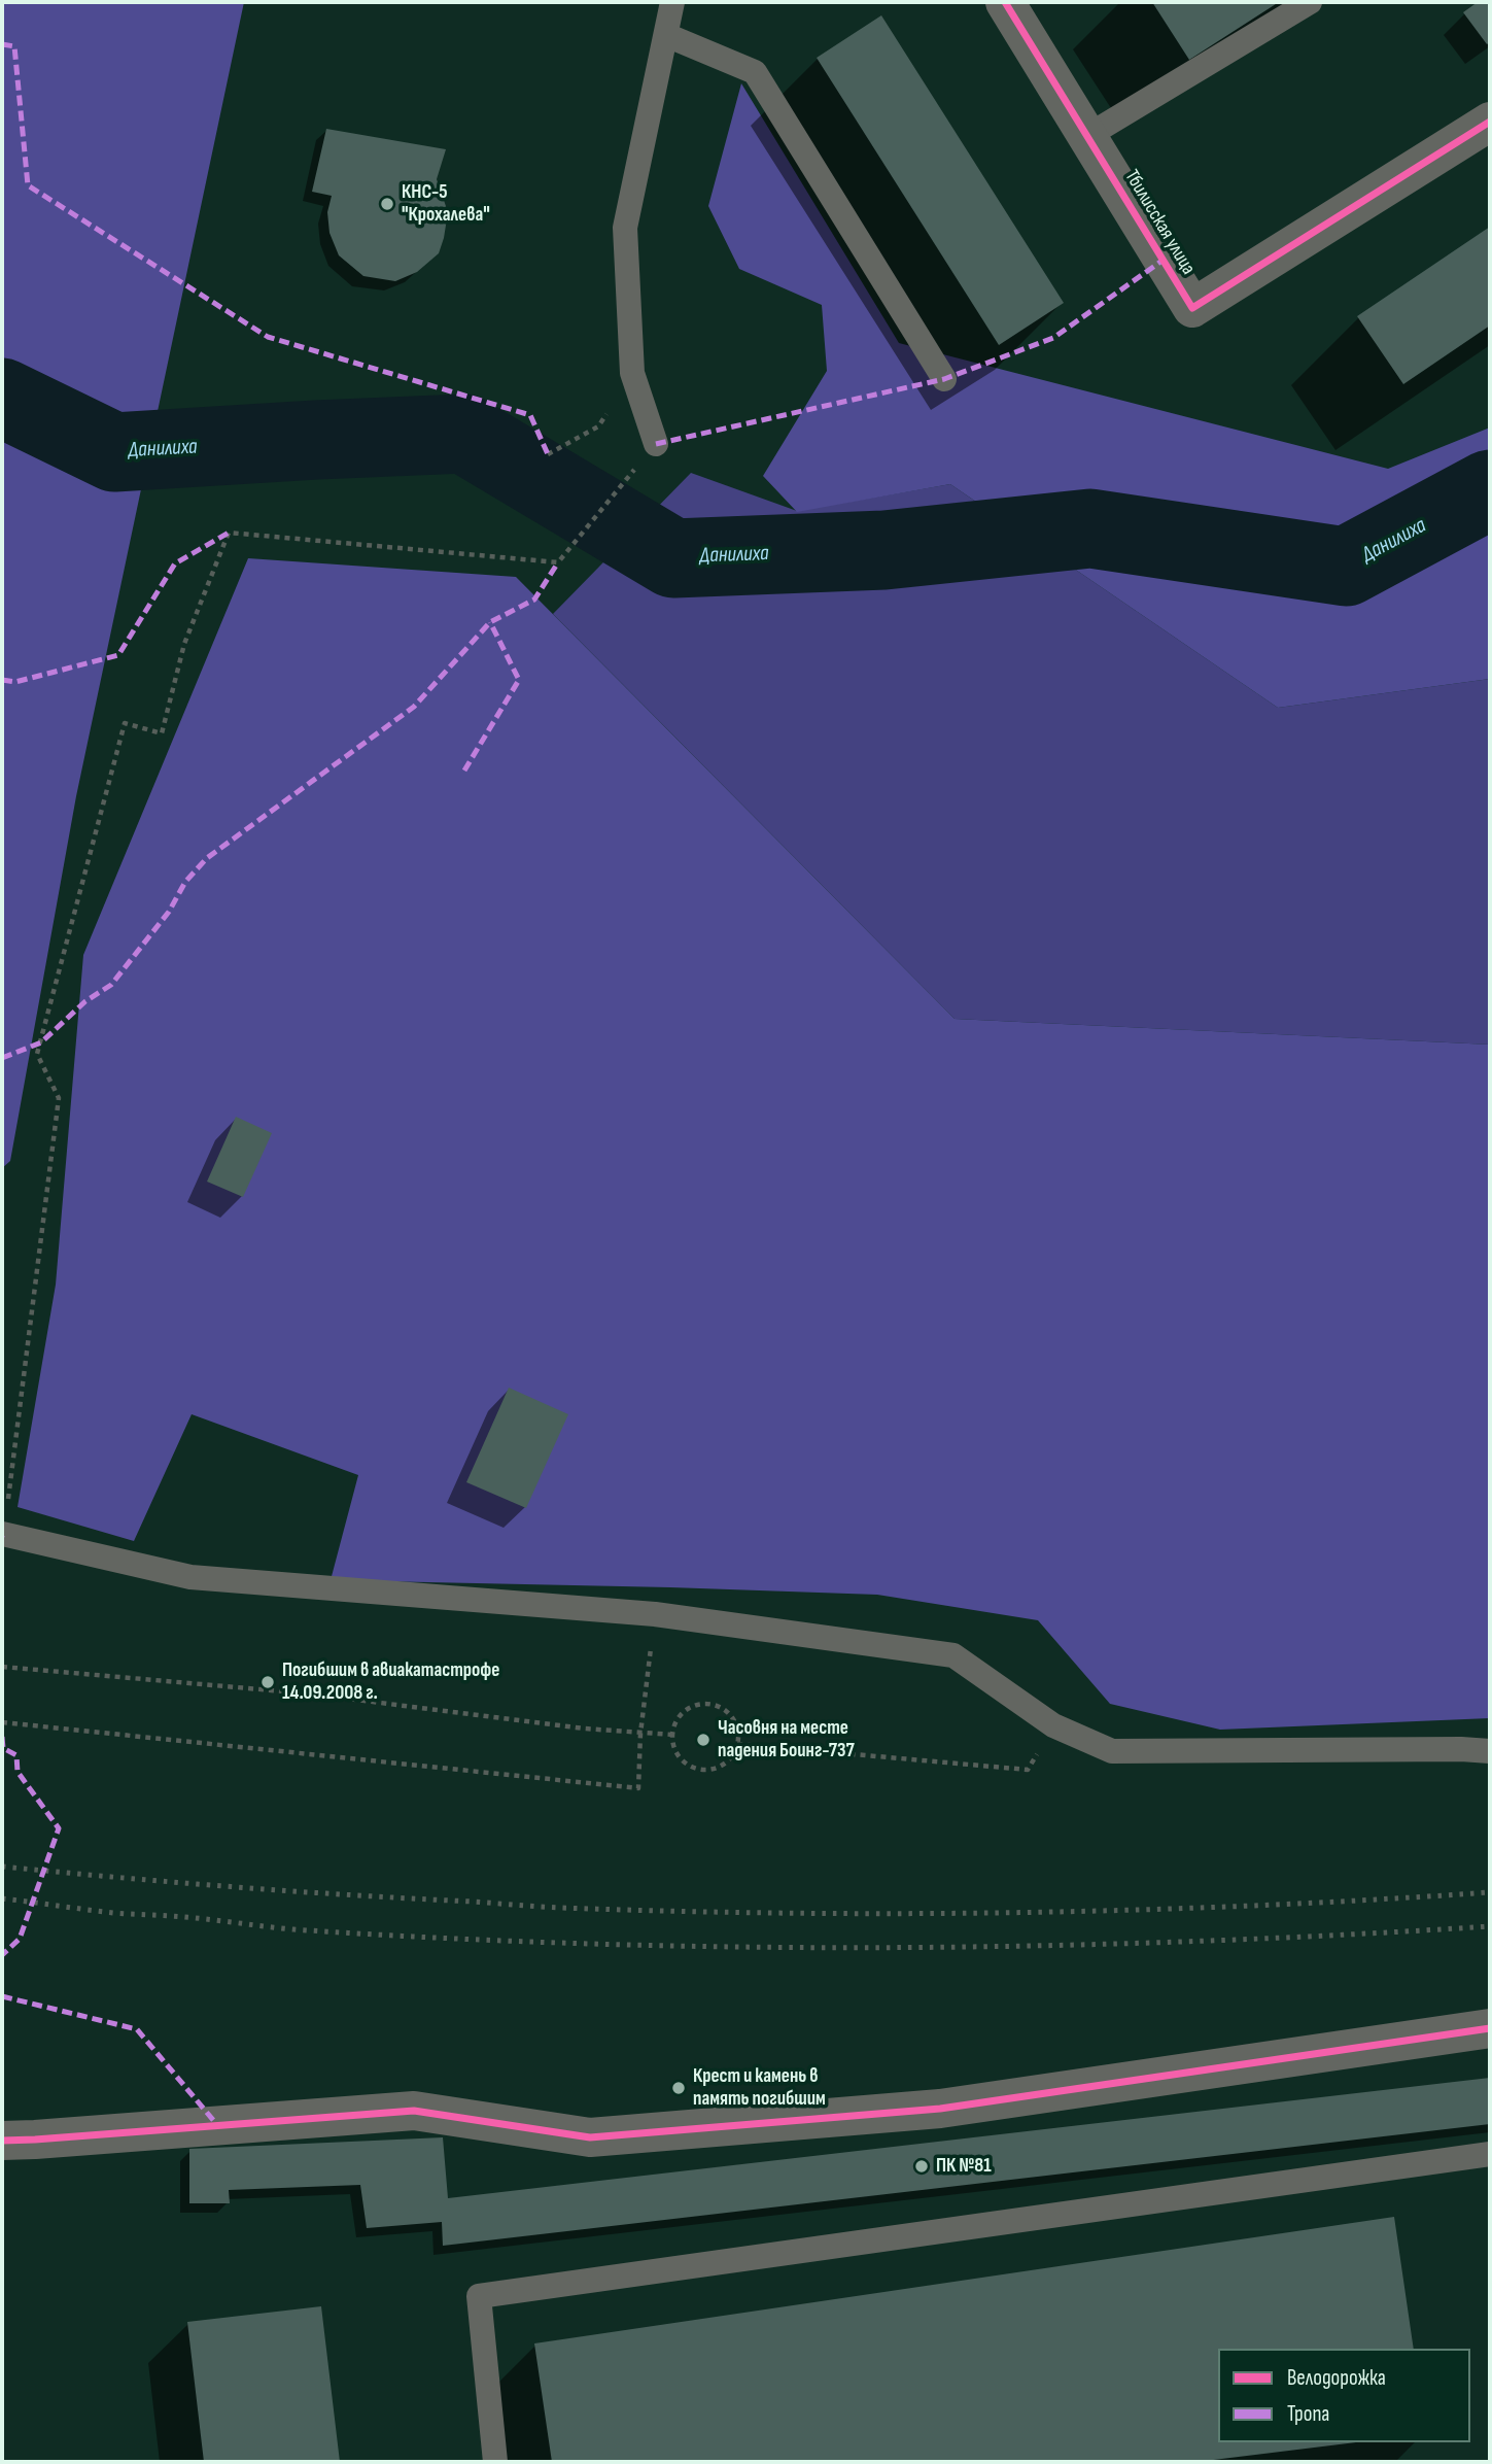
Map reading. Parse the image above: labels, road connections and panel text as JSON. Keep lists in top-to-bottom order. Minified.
{"streets":{"street":["Тбилисская улица"]},"water":["Данилиха"],"places":["КНС-5 \"Крохалева\"","Погибшим в авиакатастрофе 14.09.2008 г.","Часовня на месте падения Боинг-737","Крест и камень в память погибшим","ПК №81"],"legend":["Велодорожка","Тропа"]}
